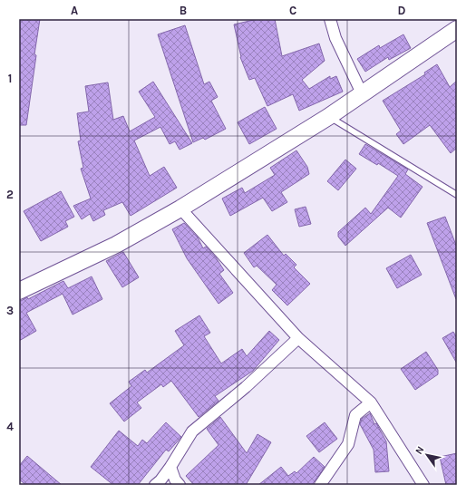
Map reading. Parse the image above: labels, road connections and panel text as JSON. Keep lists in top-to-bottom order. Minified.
{"north":"top left","grid":{"columns":["A","B","C","D"],"rows":["1","2","3","4"]}}
